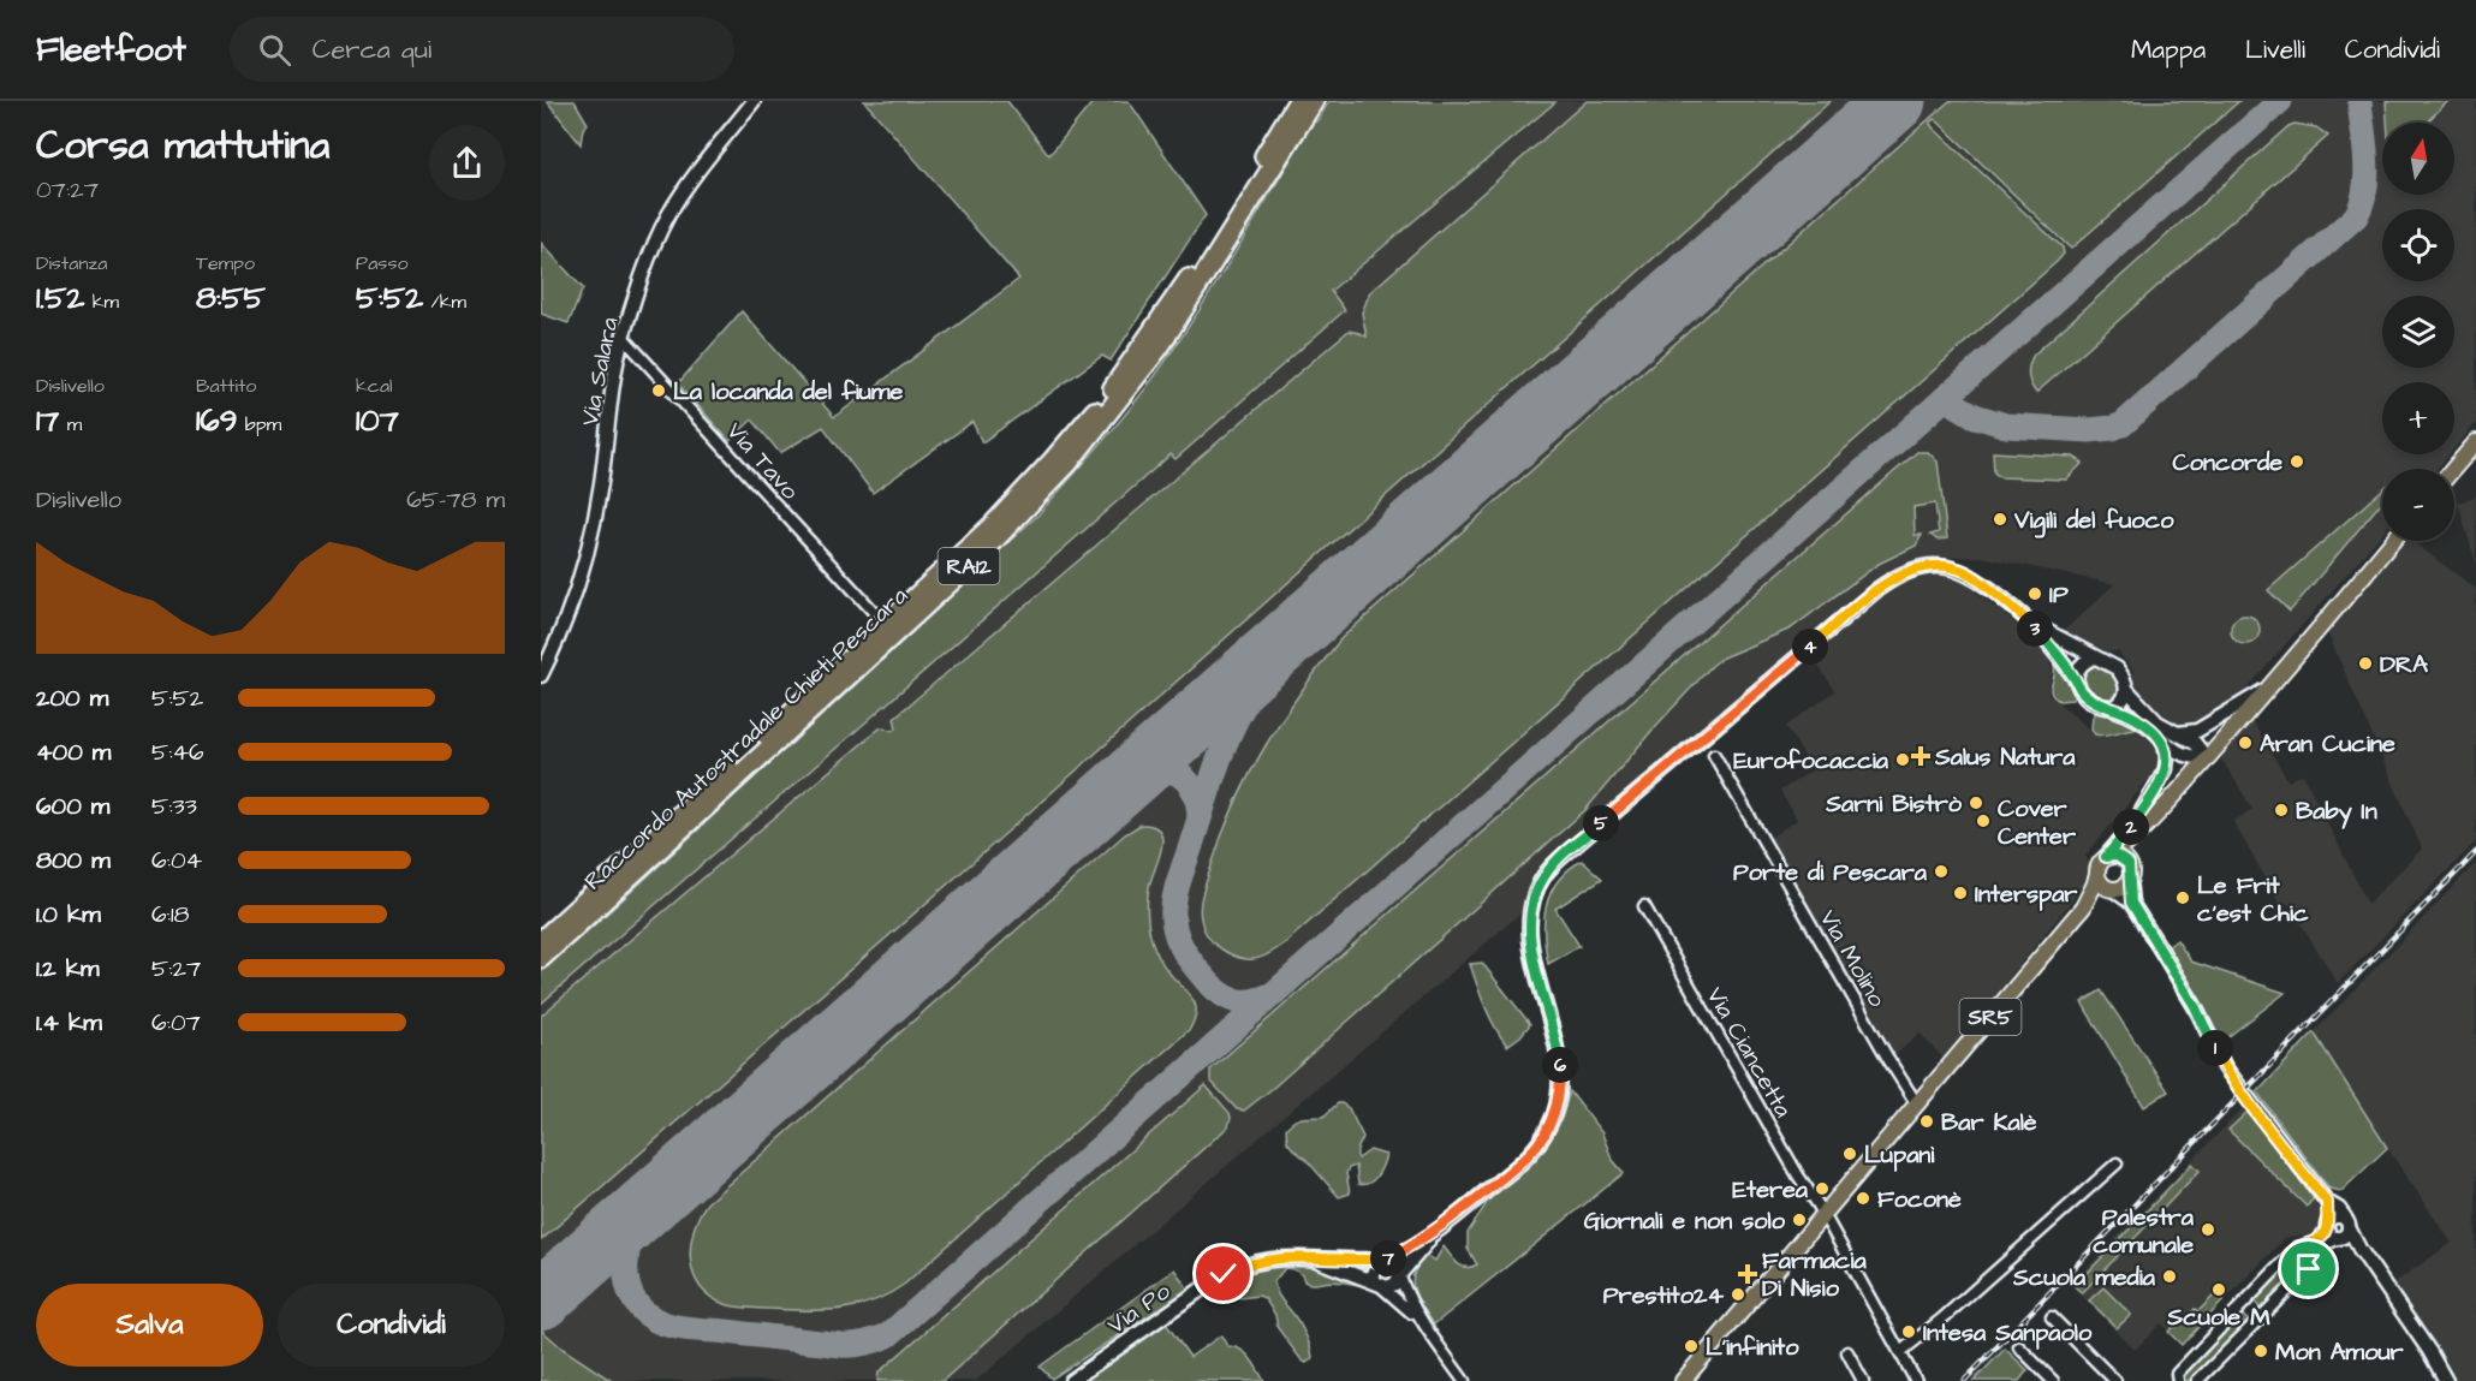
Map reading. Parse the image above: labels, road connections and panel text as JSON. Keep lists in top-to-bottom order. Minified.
{"streets":{"highway":["RA12","Raccordo Autostradale Chieti-Pescara"],"main road":["SR5"],"street":["Via Salara","Via Tavo","Via Molino","Via Ciancetta","Via Po"]},"crossings":[["Via Salara","Via Tavo"],["Via Molino","SR5"],["SR5","Via Ciancetta"]],"places":{"other":["La locanda del fiume","Concorde","Vigili del fuoco","IP","DRA","Aran Cucine","Eurofocaccia","Sarni Bistrò","Baby In","Cover Center","Porte di Pescara","Interspar","Le Frit c'est Chic","Bar Kalè","Lupanì","Eterea","Foconè","Giornali e non solo","Palestra comunale","Scuola media","Scuole M","Prestito24","Intesa Sanpaolo","L'infinito","Mon Amour"],"health":["Salus Natura","Farmacia Di Nisio"]},"north":"top","page":{"header":"Fleetfoot","search":"Cerca qui","nav":["Mappa","Livelli","Condividi"],"heading":["Corsa mattutina","07:27"],"map_buttons":["+","−"],"stats":[["Distanza","1.52 km"],["Tempo","8:55"],["Passo","5:52 /km"],["Dislivello","17 m"],["Battito","169 bpm"],["kcal","107"]],"chart":["Dislivello","65–78 m"],"pins":["3","4","5","2","1","6","7"],"list":[{"name":"200 m","note":"5:52"},{"name":"400 m","note":"5:46"},{"name":"600 m","note":"5:33"},{"name":"800 m","note":"6:04"},{"name":"1.0 km","note":"6:18"},{"name":"1.2 km","note":"5:27"},{"name":"1.4 km","note":"6:07"}],"buttons":["Salva","Condividi"]}}
